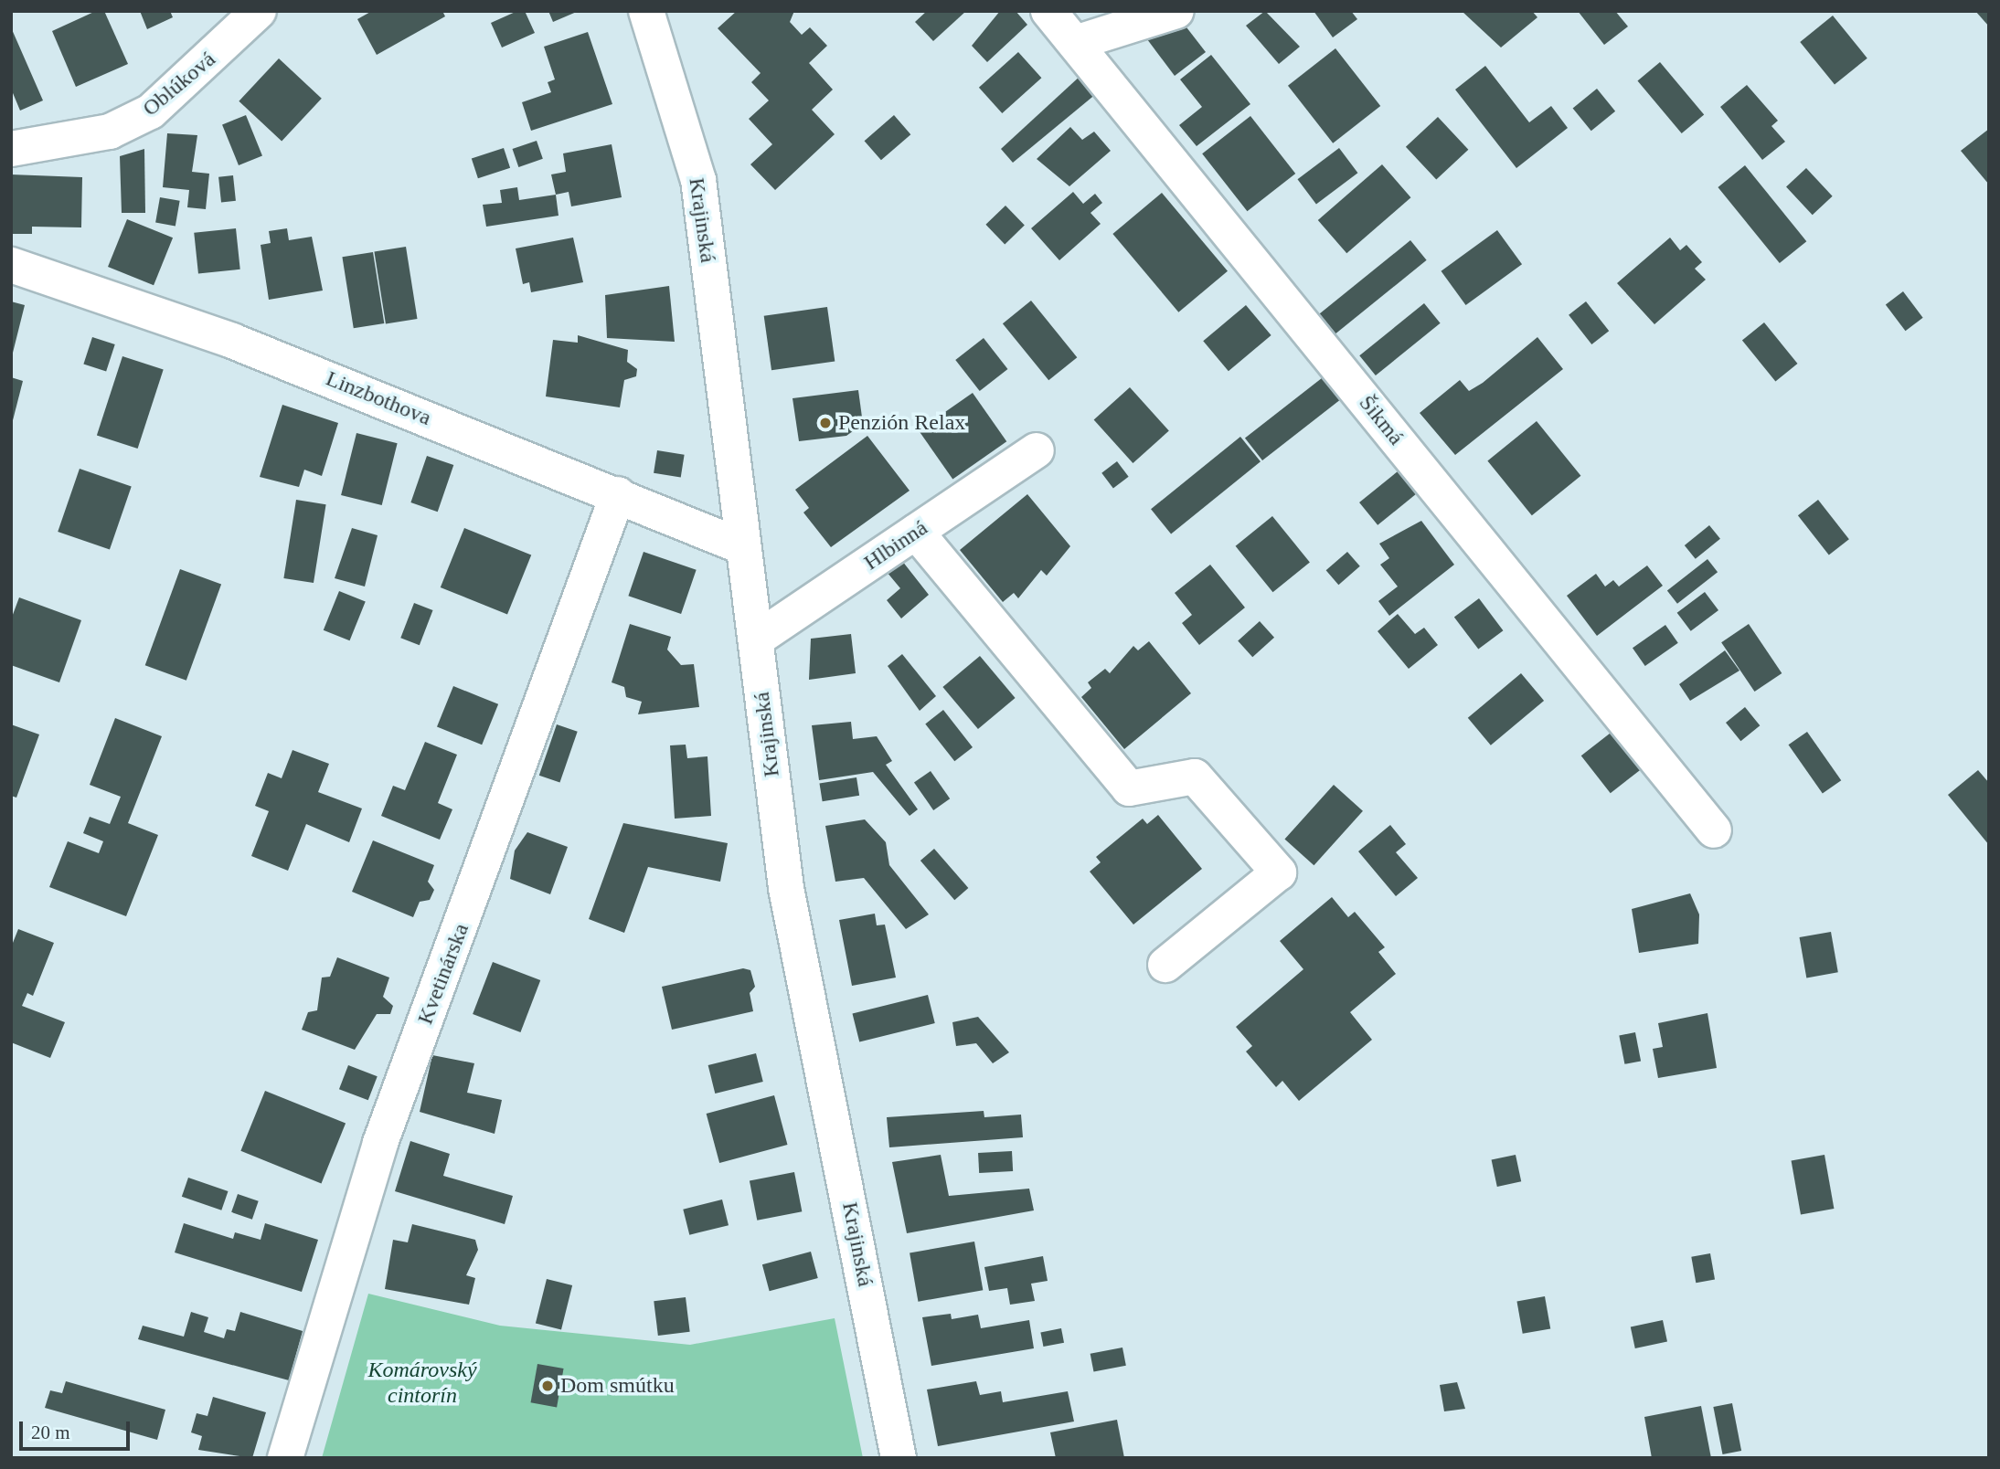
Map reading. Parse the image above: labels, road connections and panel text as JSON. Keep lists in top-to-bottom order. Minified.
{"streets":{"street":["Oblúková","Krajinská","Linzbothova","Šikmá","Hlbinná","Kvetinárska"]},"crossings":[["Krajinská","Linzbothova"],["Krajinská","Hlbinná"],["Linzbothova","Kvetinárska"]],"parks":["Komárovský cintorín"],"places":["Penzión Relax","Dom smútku"],"scale_bar":"20 m"}
